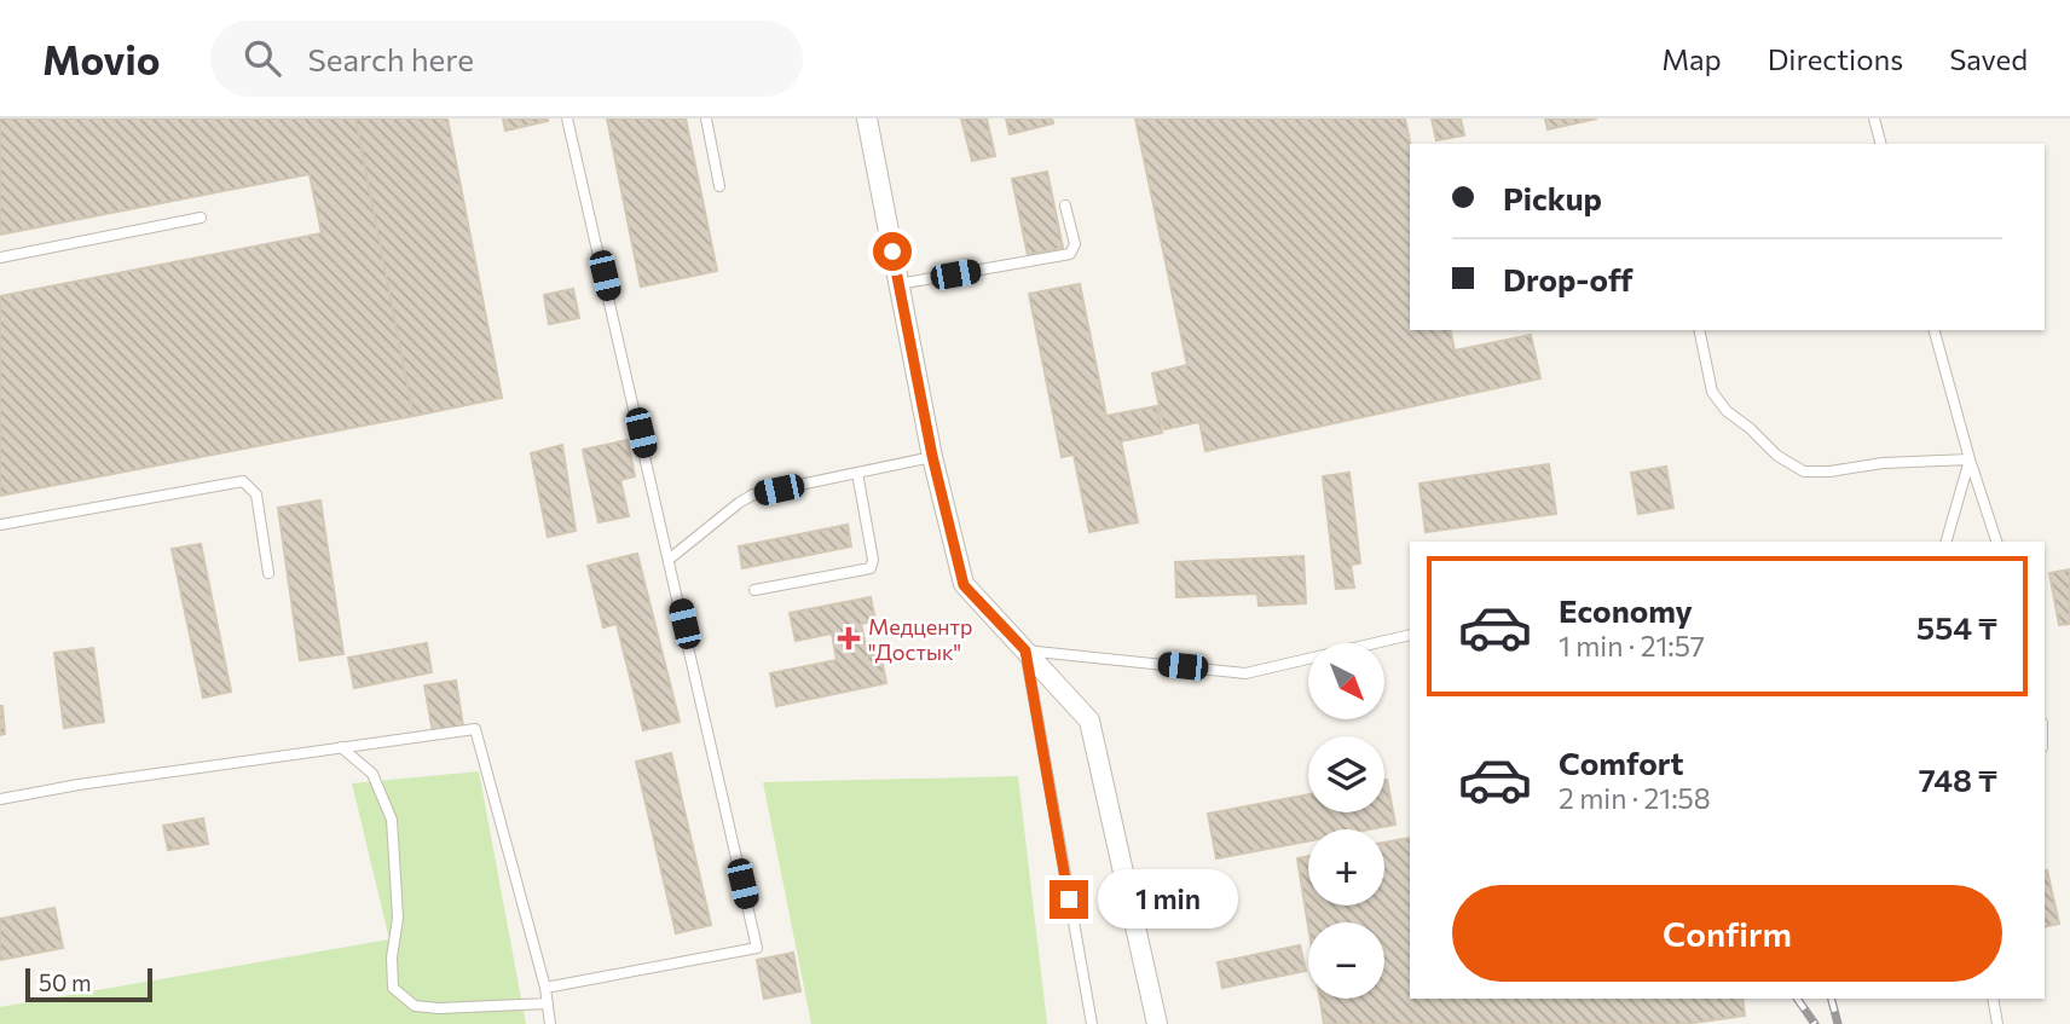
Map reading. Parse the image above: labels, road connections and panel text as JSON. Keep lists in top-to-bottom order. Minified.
{"places":{"health":["Медцентр \"Достык\""]},"scale_bar":"50 m","north":"bottom right","page":{"header":"Movio","search":"Search here","nav":["Map","Directions","Saved"],"banner":["Pickup","Drop-off"],"list":[{"name":"Economy","note":"1 min · 21:57","value":"554 ₸"},{"name":"Comfort","note":"2 min · 21:58","value":"748 ₸"}],"map_buttons":["+","−"],"buttons":"Confirm","bubble":"1 min","scale":"50 m"}}
